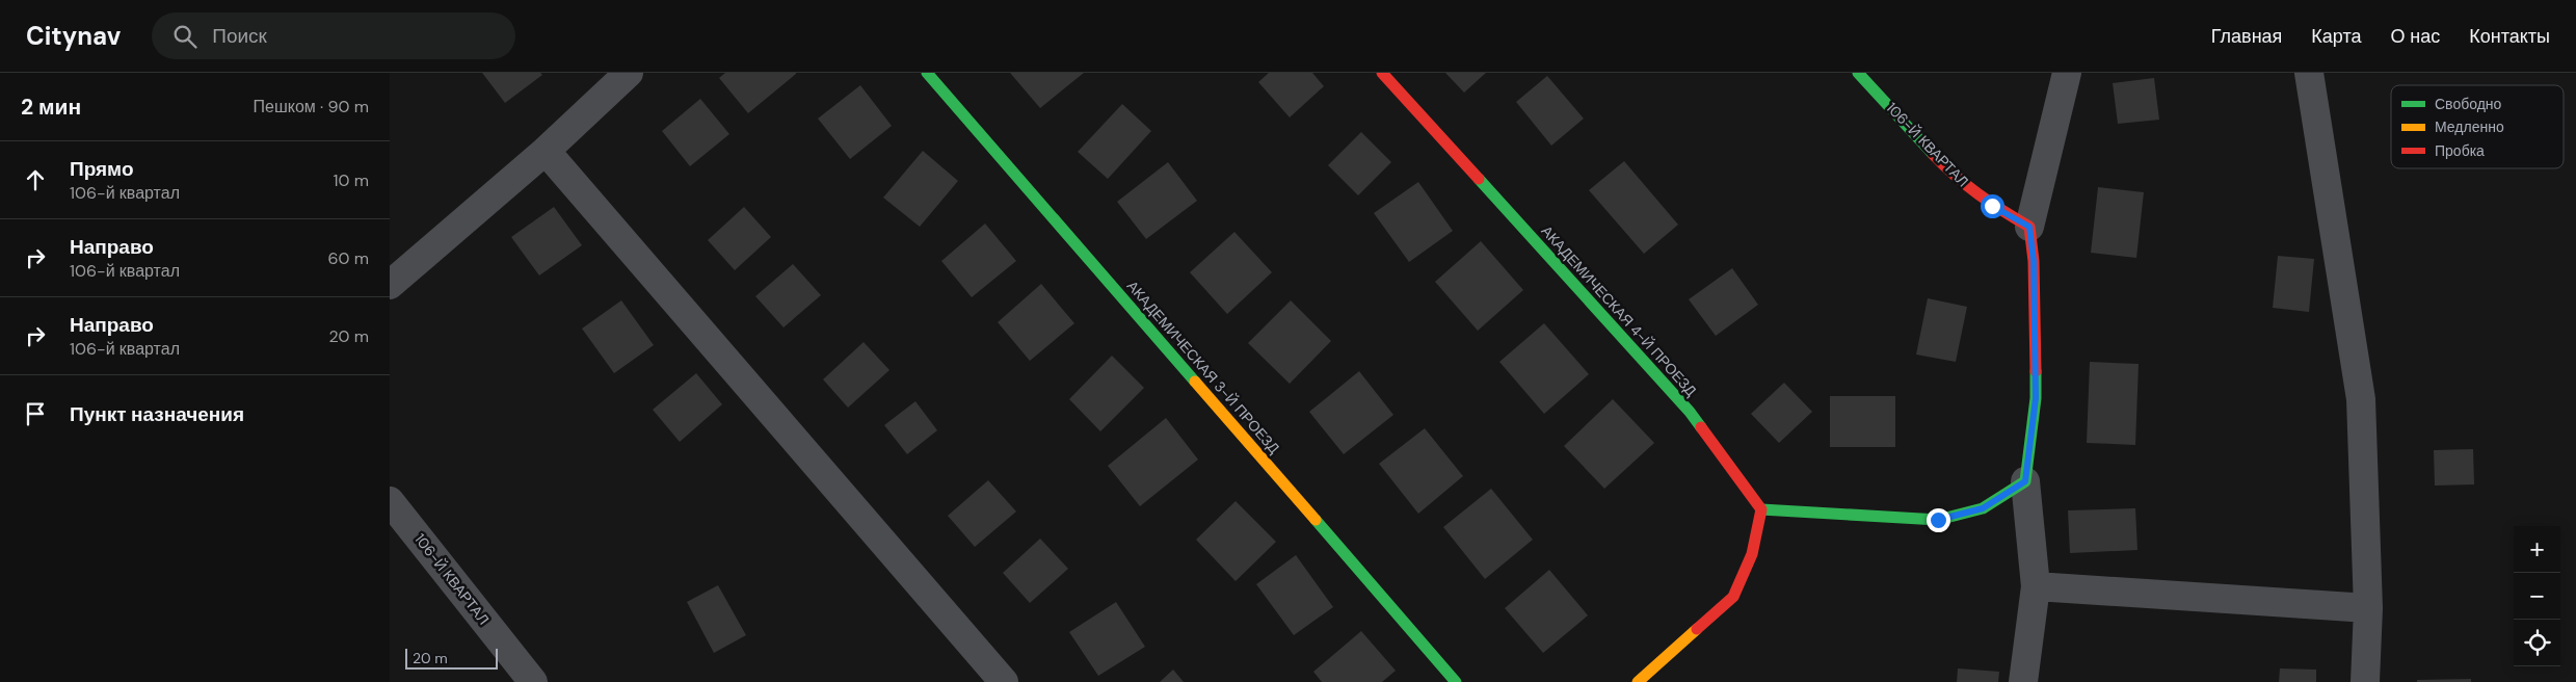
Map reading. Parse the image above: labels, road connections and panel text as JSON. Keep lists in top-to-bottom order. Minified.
{"streets":{"street":["106-Й КВАРТАЛ","АКАДЕМИЧЕСКАЯ 4-Й ПРОЕЗД","АКАДЕМИЧЕСКАЯ 3-Й ПРОЕЗД"]},"legend":["Свободно","Медленно","Пробка"],"scale_bar":"20 m","page":{"header":"Citynav","search":"Поиск","nav":["Главная","Карта","О нас","Контакты"],"heading":["2 мин","Пешком · 90 m"],"list":[["Прямо","106-й квартал","10 m"],["Направо","106-й квартал","60 m"],["Направо","106-й квартал","20 m"],"Пункт назначения"],"map_buttons":["+","−"],"scale":"20 m"}}
